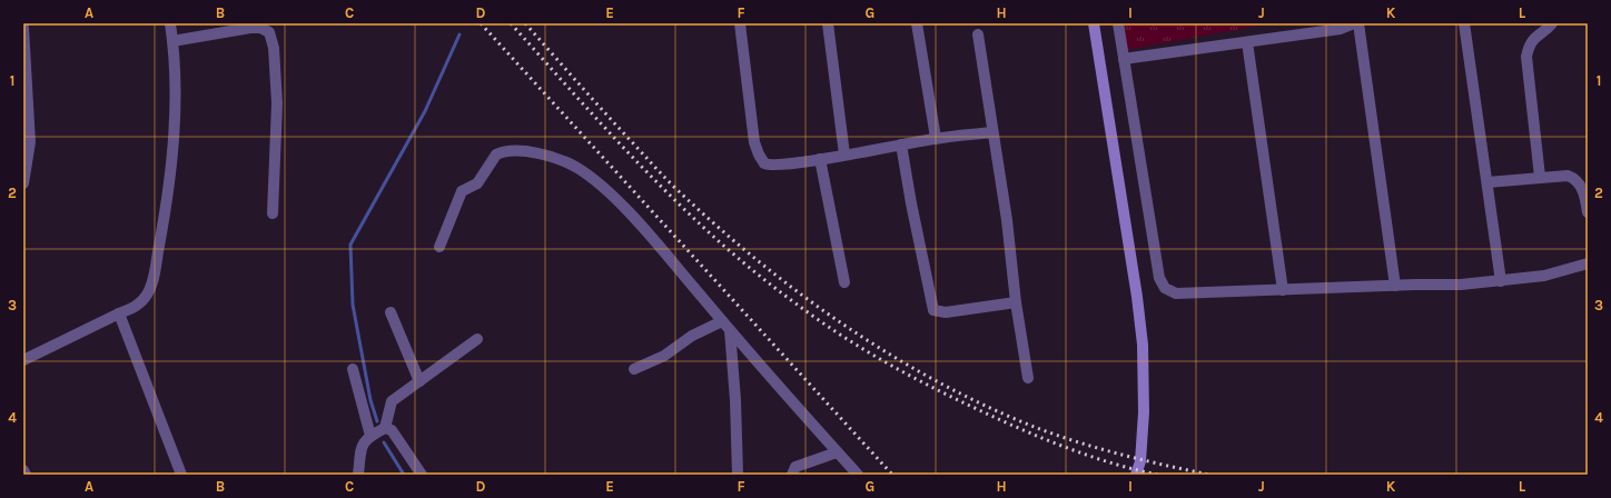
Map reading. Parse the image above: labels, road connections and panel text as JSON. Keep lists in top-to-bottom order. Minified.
{"grid":{"columns":["A","B","C","D","E","F","G","H","I","J","K","L"],"rows":["1","2","3","4"]}}
